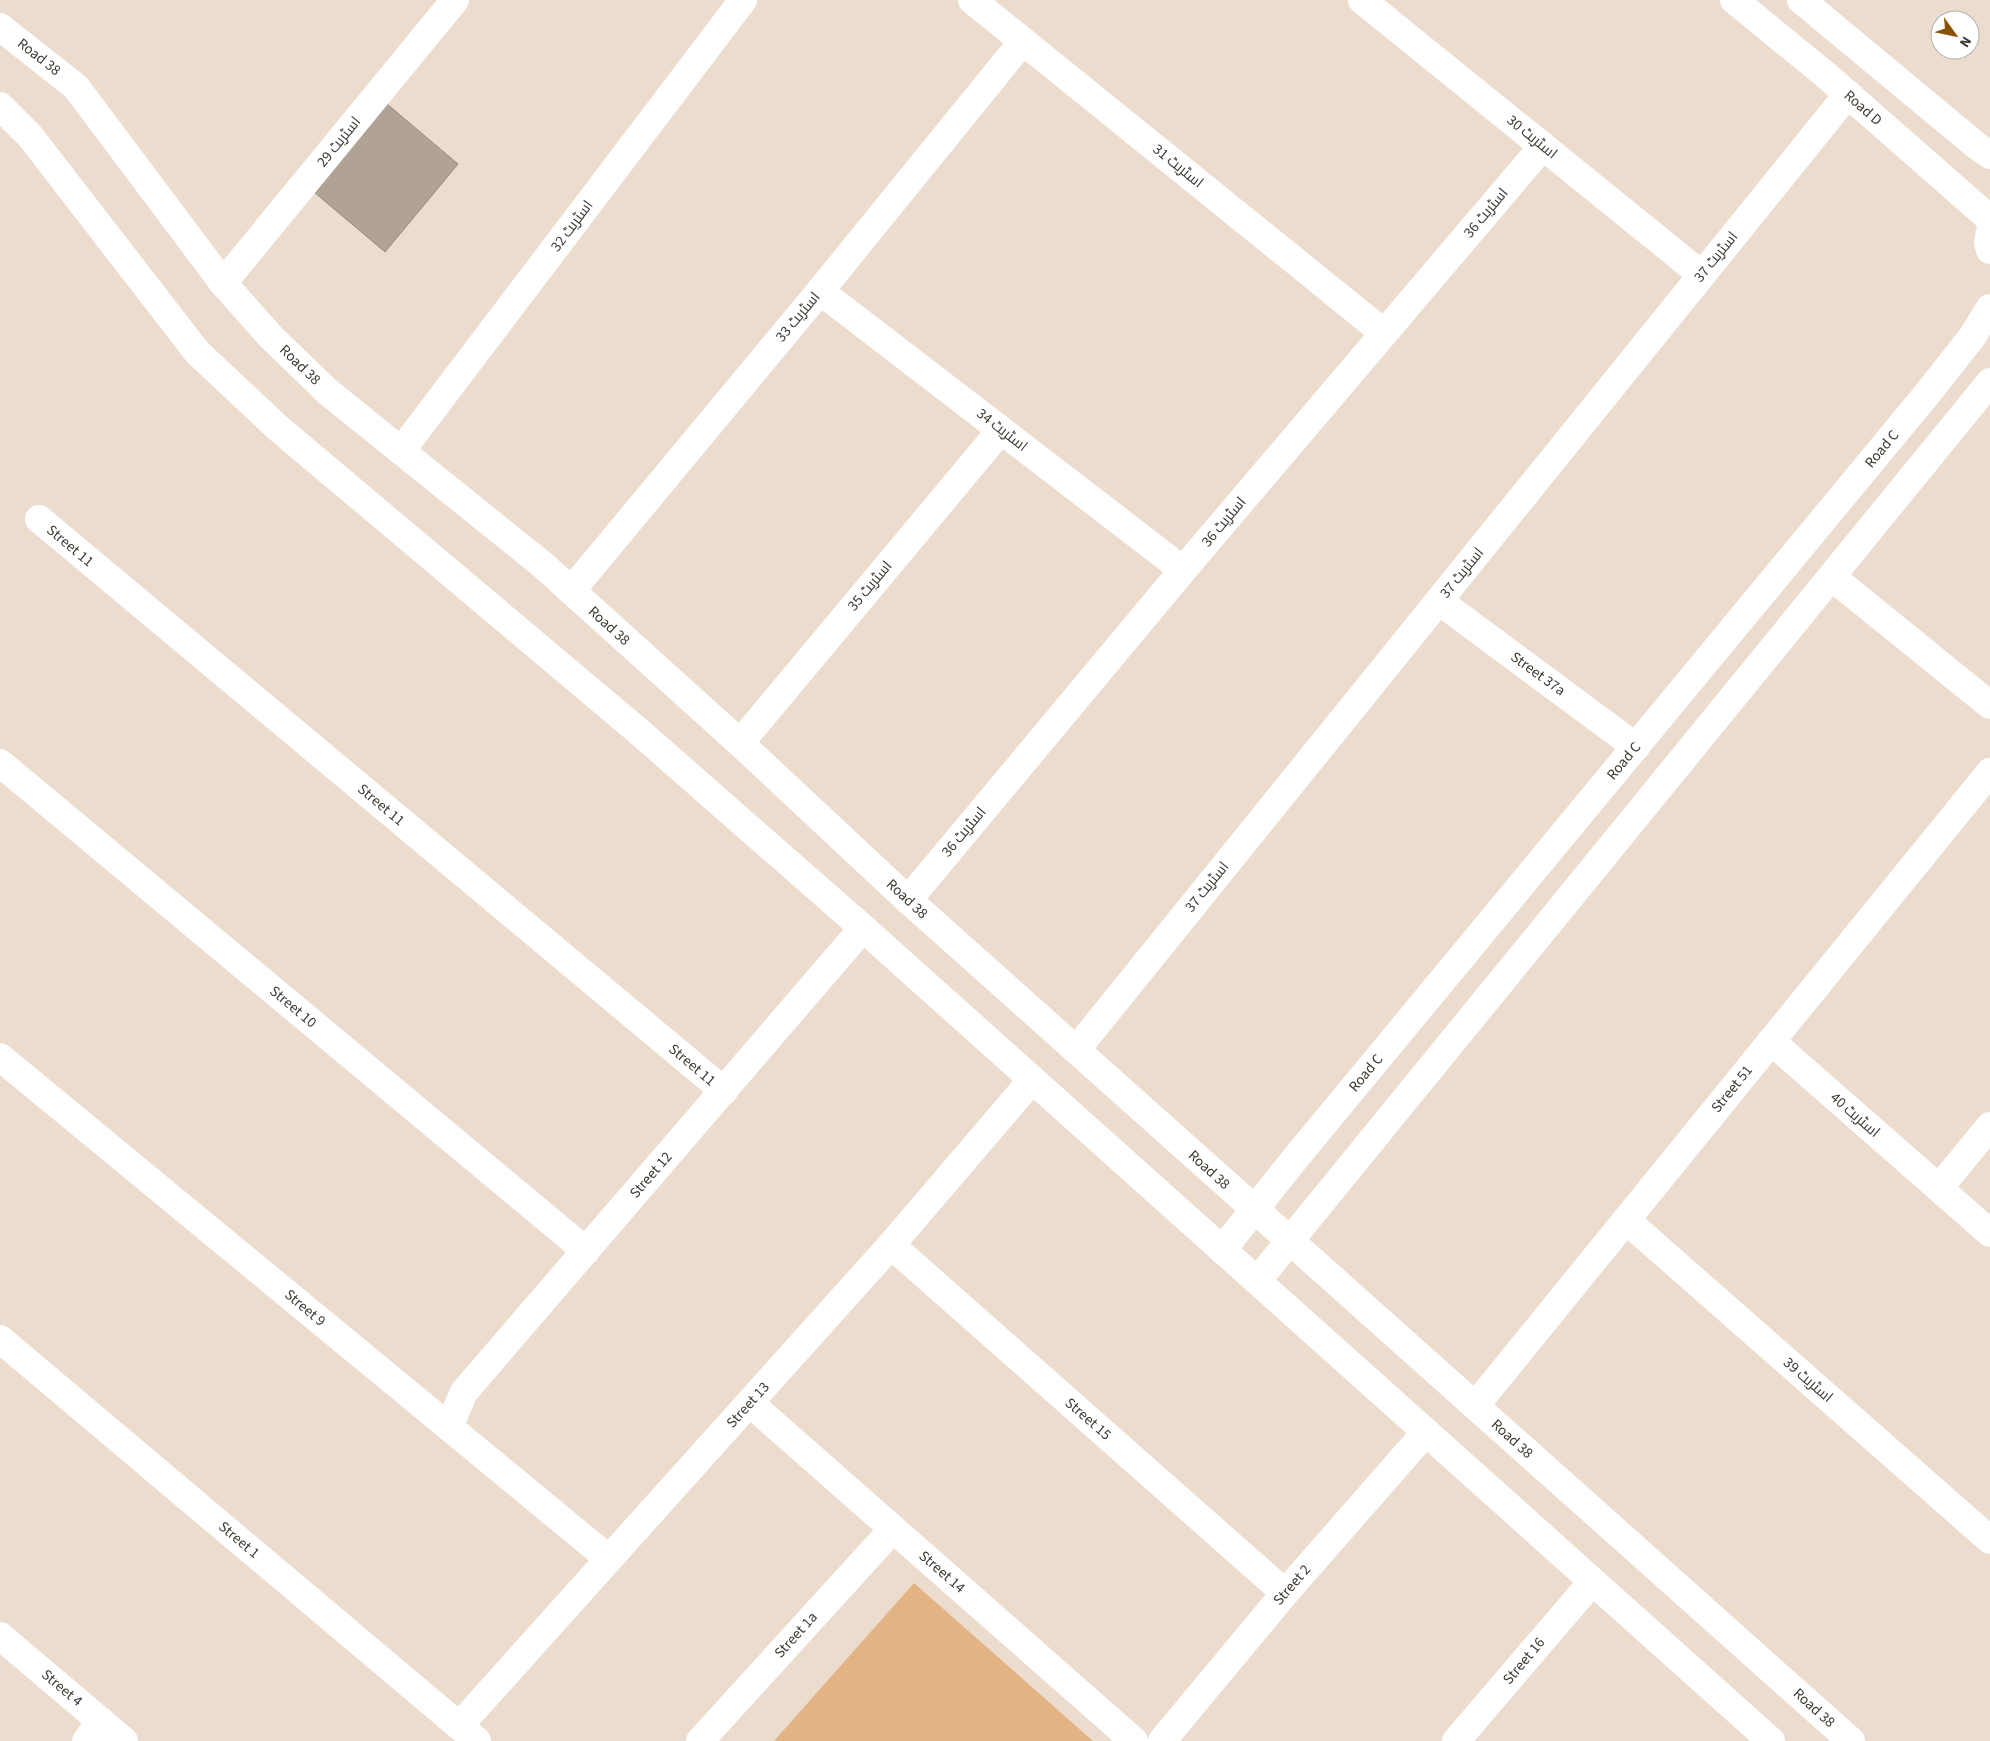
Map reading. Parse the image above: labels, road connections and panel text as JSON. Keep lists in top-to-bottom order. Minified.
{"streets":{"street":["Road 38","Road D","اسٹریٹ 30","اسٹریٹ 29","اسٹریٹ 31","اسٹریٹ 36","اسٹریٹ 32","اسٹریٹ 37","اسٹریٹ 33","اسٹریٹ 34","Road C","Street 11","اسٹریٹ 35","Street 37a","Street 10","Street 51","اسٹریٹ 40","Street 12","Street 9","اسٹریٹ 39","Street 13","Street 15","Street 1","Street 14","Street 2","Street 1a","Street 16","Street 4"]},"crossings":[["Road 38","اسٹریٹ 29"],["Road 38","اسٹریٹ 36"],["Road 38","اسٹریٹ 32"],["Road 38","اسٹریٹ 37"],["Road 38","اسٹریٹ 33"],["Road 38","Road C"],["Road 38","اسٹریٹ 35"],["Road 38","Street 51"],["Road D","اسٹریٹ 37"],["اسٹریٹ 30","اسٹریٹ 36"],["اسٹریٹ 30","اسٹریٹ 37"],["اسٹریٹ 31","اسٹریٹ 36"],["اسٹریٹ 31","اسٹریٹ 33"],["اسٹریٹ 36","اسٹریٹ 34"],["اسٹریٹ 37","Street 37a"],["اسٹریٹ 33","اسٹریٹ 34"],["اسٹریٹ 34","اسٹریٹ 35"],["Road C","Street 37a"],["Street 11","Street 12"],["Street 10","Street 12"],["Street 51","اسٹریٹ 40"],["Street 51","اسٹریٹ 39"],["Street 12","Street 9"],["Street 9","Street 13"],["Street 13","Street 15"],["Street 13","Street 1"],["Street 13","Street 14"],["Street 15","Street 2"],["Street 14","Street 1a"]],"north":"bottom right"}
